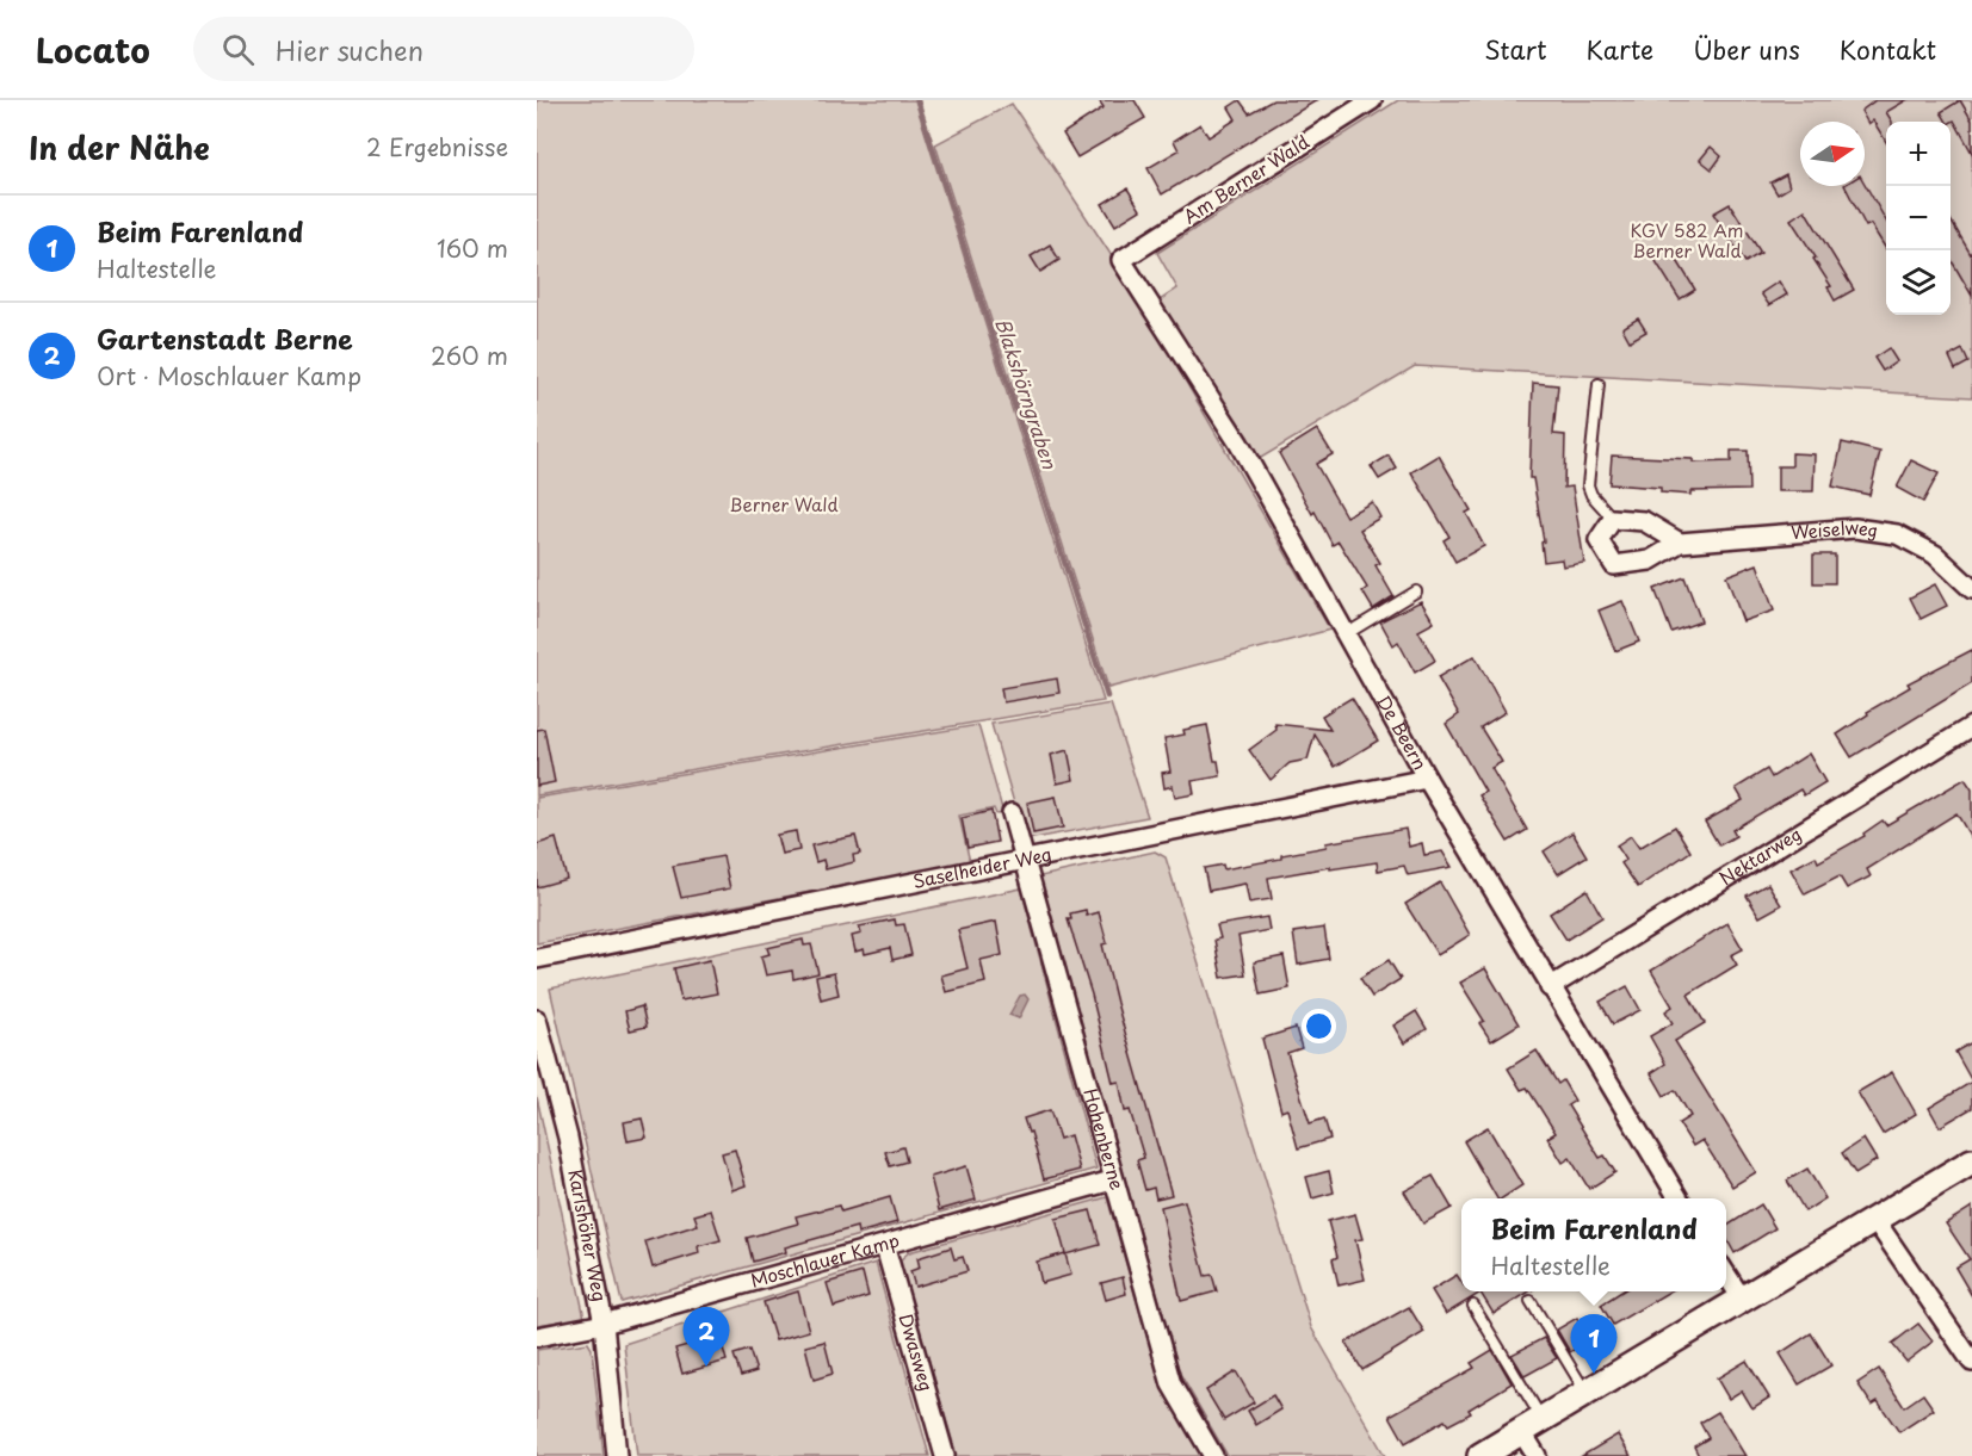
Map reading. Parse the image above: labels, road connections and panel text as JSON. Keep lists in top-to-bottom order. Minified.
{"streets":{"street":["Am Berner Wald","Weiselweg","De Beern","Nektarweg","Saselheider Weg","Hohenberne","Karlshöher Weg","Moschlauer Kamp","Dwasweg"]},"crossings":[["Am Berner Wald","De Beern"],["De Beern","Nektarweg"],["De Beern","Saselheider Weg"],["Saselheider Weg","Hohenberne"],["Hohenberne","Moschlauer Kamp"],["Karlshöher Weg","Moschlauer Kamp"],["Moschlauer Kamp","Dwasweg"]],"water":["Blakshörngraben"],"parks":["KGV 582 Am Berner Wald","Berner Wald"],"north":"right","page":{"header":"Locato","search":"Hier suchen","nav":["Start","Karte","Über uns","Kontakt"],"heading":["In der Nähe","2 Ergebnisse"],"map_buttons":["+","−"],"list":[{"mark":"1","name":"Beim Farenland","note":"Haltestelle","value":"160 m"},{"mark":"2","name":"Gartenstadt Berne","note":"Ort · Moschlauer Kamp","value":"260 m"}],"popup":["Beim Farenland","Haltestelle"],"pins":["2","1"]}}
